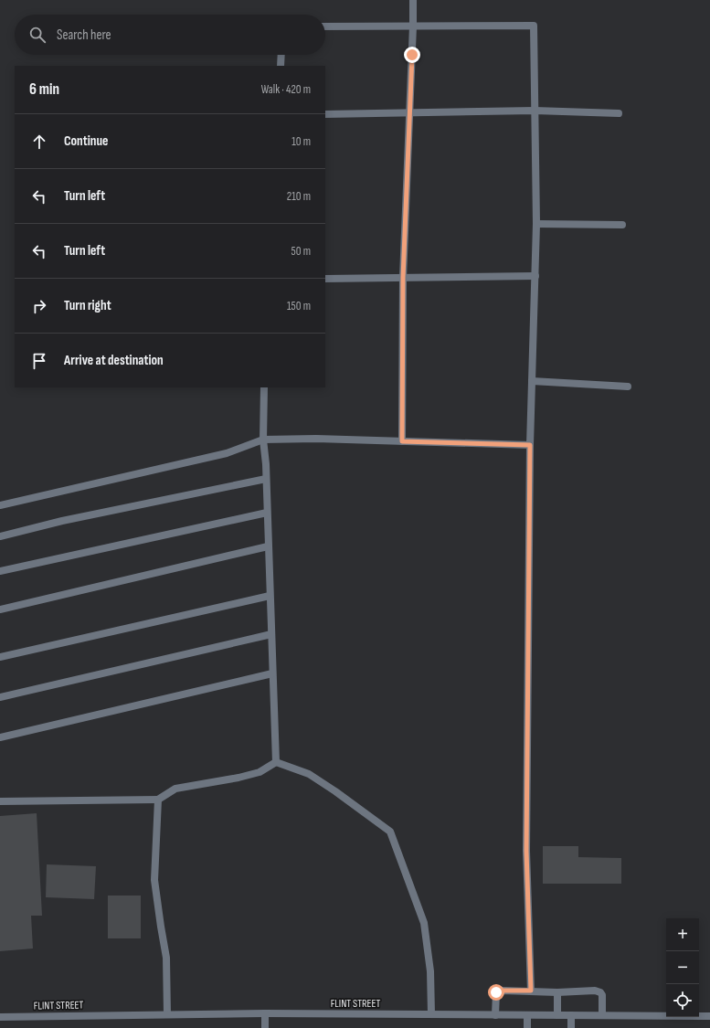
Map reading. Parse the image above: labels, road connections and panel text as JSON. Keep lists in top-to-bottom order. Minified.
{"streets":{"street":["FLINT STREET"]},"page":{"search":"Search here","heading":["6 min","Walk · 420 m"],"list":[["Continue","10 m"],["Turn left","210 m"],["Turn left","50 m"],["Turn right","150 m"],"Arrive at destination"],"map_buttons":["+","−"]}}
